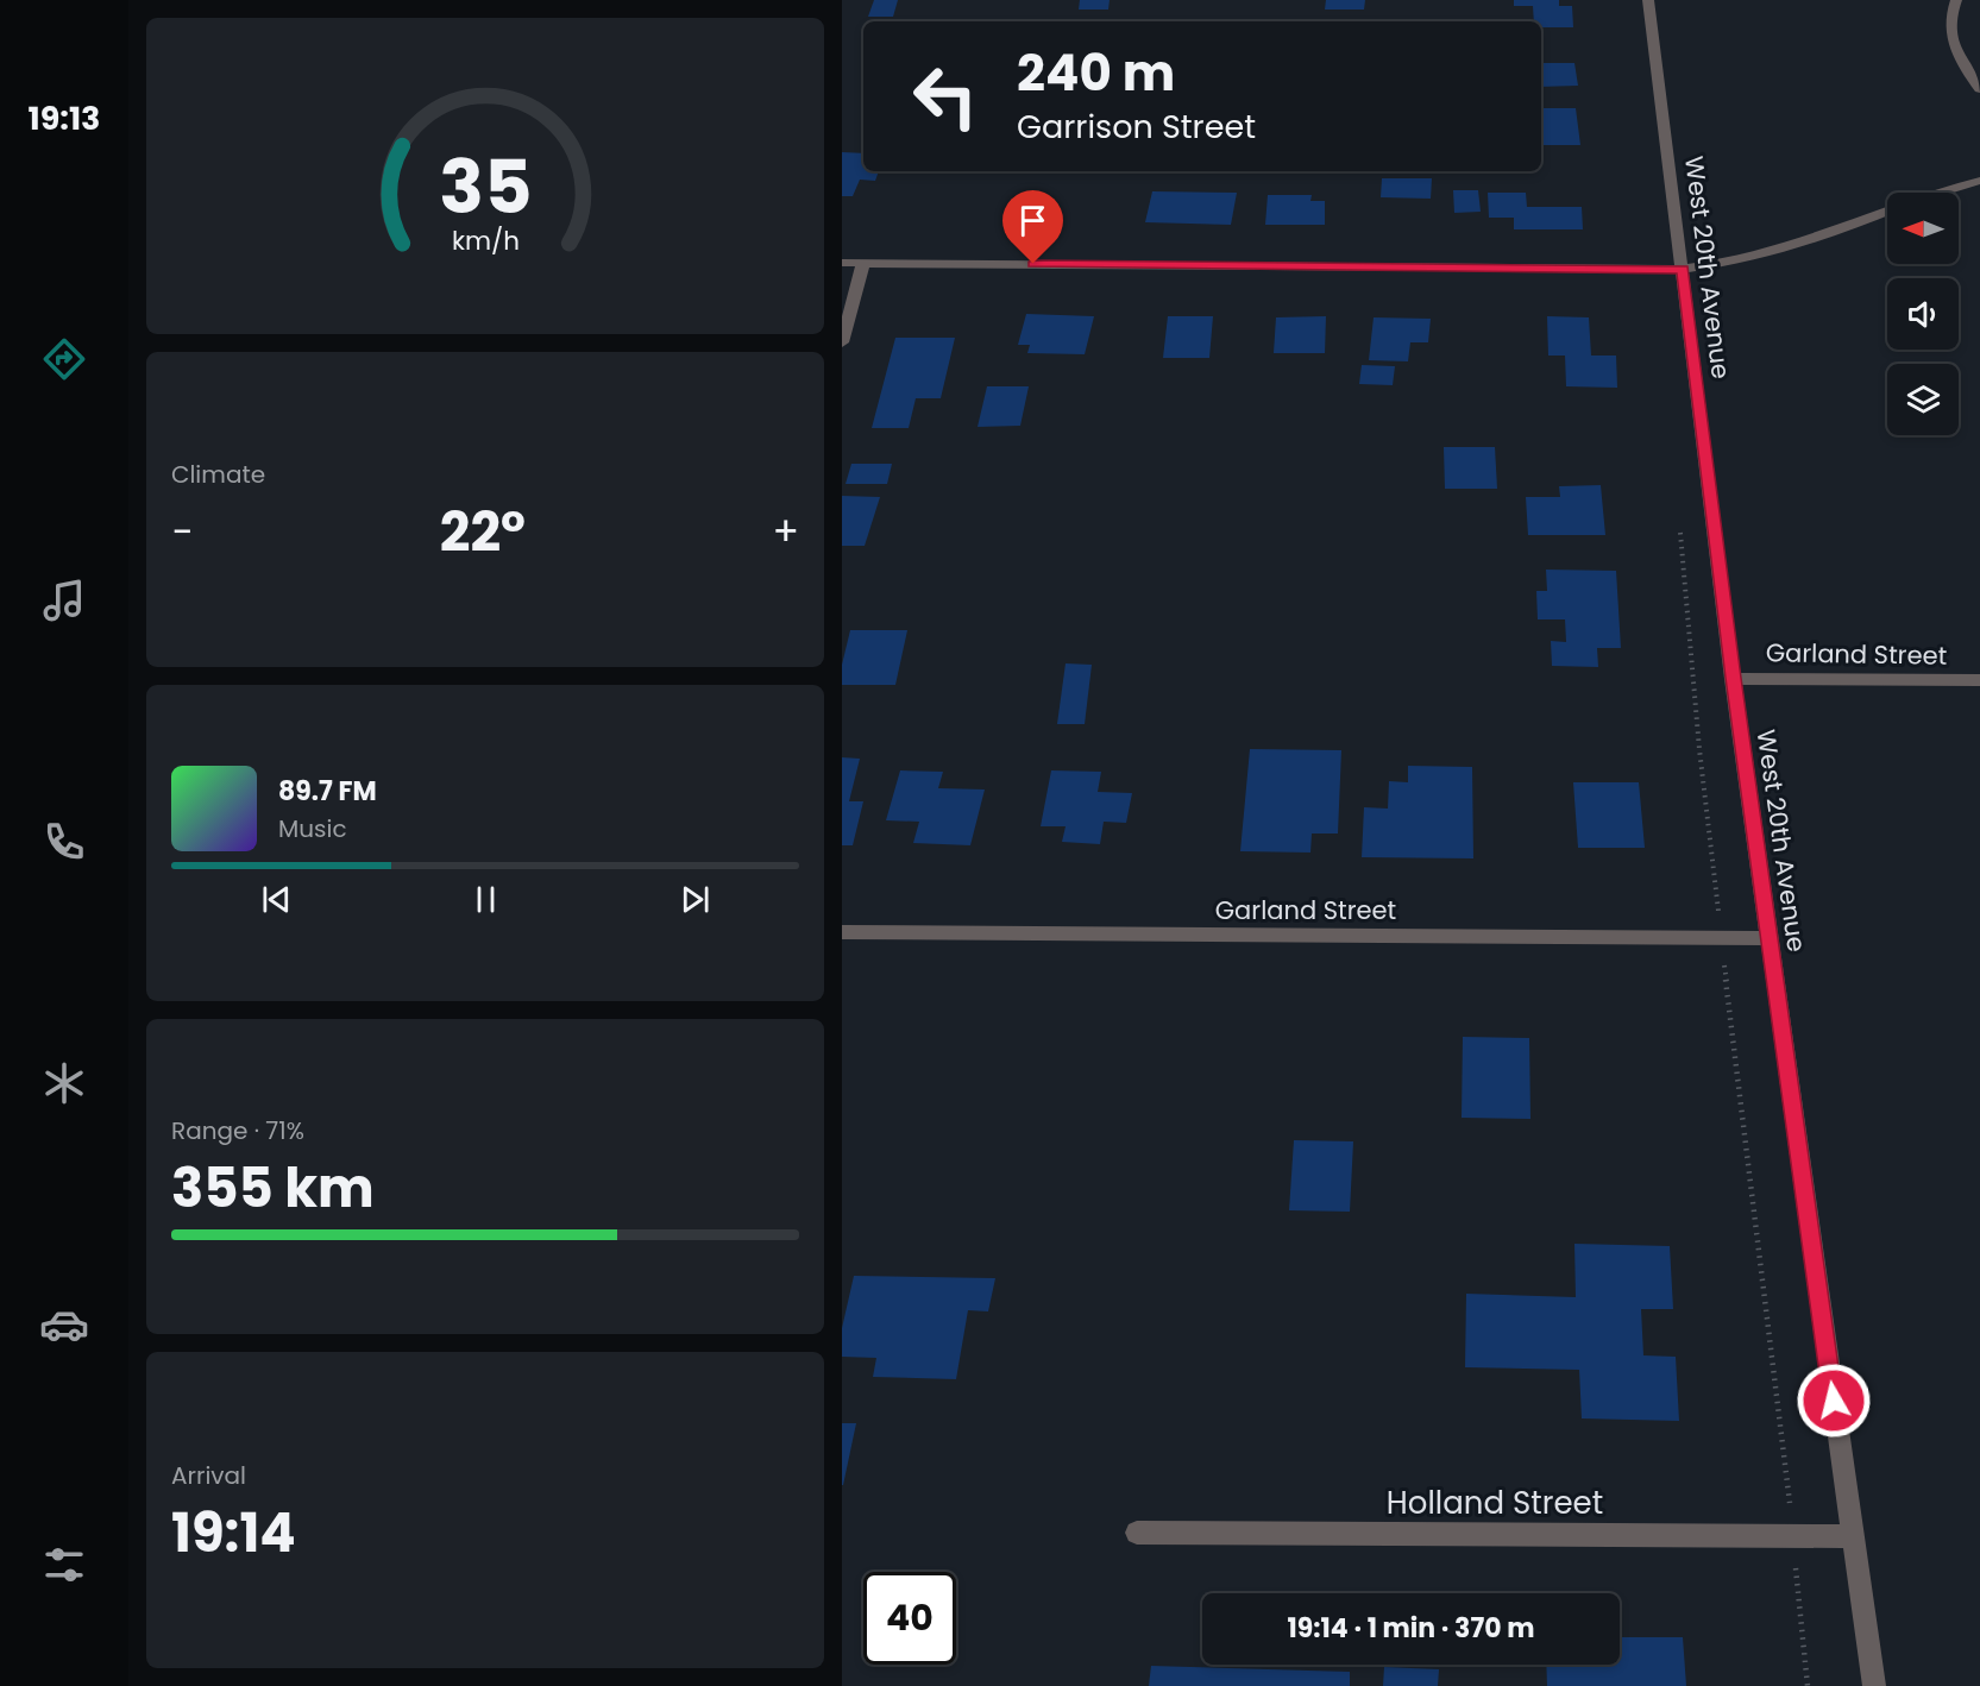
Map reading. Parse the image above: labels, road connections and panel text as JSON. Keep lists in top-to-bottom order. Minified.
{"streets":{"street":["West 20th Avenue","Garland Street","Holland Street"]},"crossings":[["West 20th Avenue","Garland Street"],["West 20th Avenue","Holland Street"]],"north":"left","page":{"tabs":"19:13","turn":["240 m","Garrison Street"],"tile":["Climate",["Range · 71%","355 km"],["Arrival","19:14"]],"heat":["−","22°","+"],"song":["89.7 FM","Music"],"limit":"40","trip":"19:14 · 1 min · 370 m","gauge":["35","km/h"]}}
